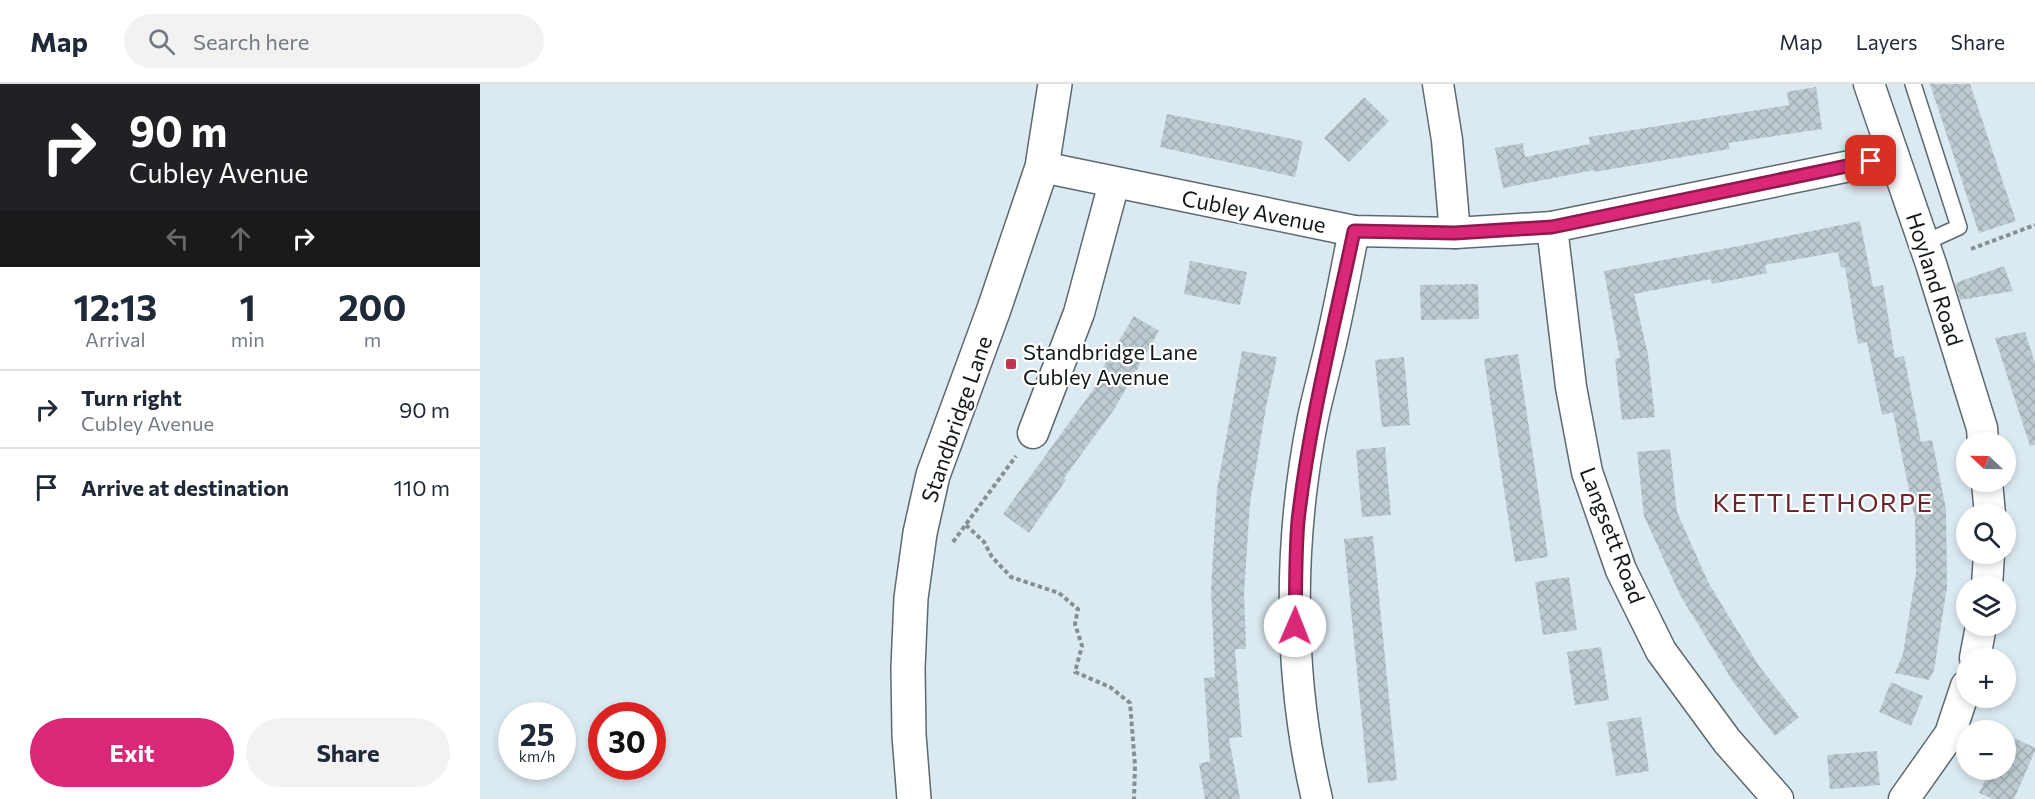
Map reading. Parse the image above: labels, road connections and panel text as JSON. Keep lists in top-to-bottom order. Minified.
{"streets":{"street":["Cubley Avenue","Hoyland Road","Standbridge Lane","Langsett Road"]},"crossings":[["Cubley Avenue","Hoyland Road"],["Cubley Avenue","Standbridge Lane"],["Cubley Avenue","Langsett Road"]],"districts":["KETTLETHORPE"],"places":{"transit":["Standbridge Lane Cubley Avenue"]},"north":"left","page":{"header":"Map","search":"Search here","nav":["Map","Layers","Share"],"turn":["90 m","Cubley Avenue"],"eta":["12:13","Arrival","1","min","200","m"],"list":[{"name":"Turn right","note":"Cubley Avenue","value":"90 m"},{"name":"Arrive at destination","value":"110 m"}],"map_buttons":["+","−"],"speed":"25 km/h","limit":"30","buttons":["Exit","Share"]}}
